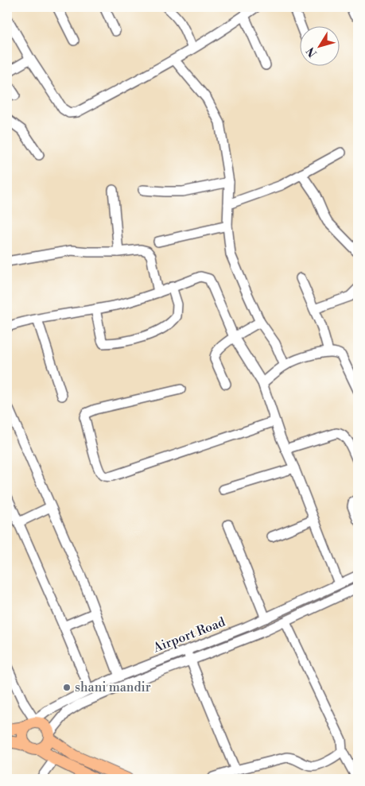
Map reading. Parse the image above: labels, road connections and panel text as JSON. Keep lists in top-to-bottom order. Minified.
{"streets":{"street":["Airport Road"]},"places":["shani mandir"],"north":"bottom left"}
